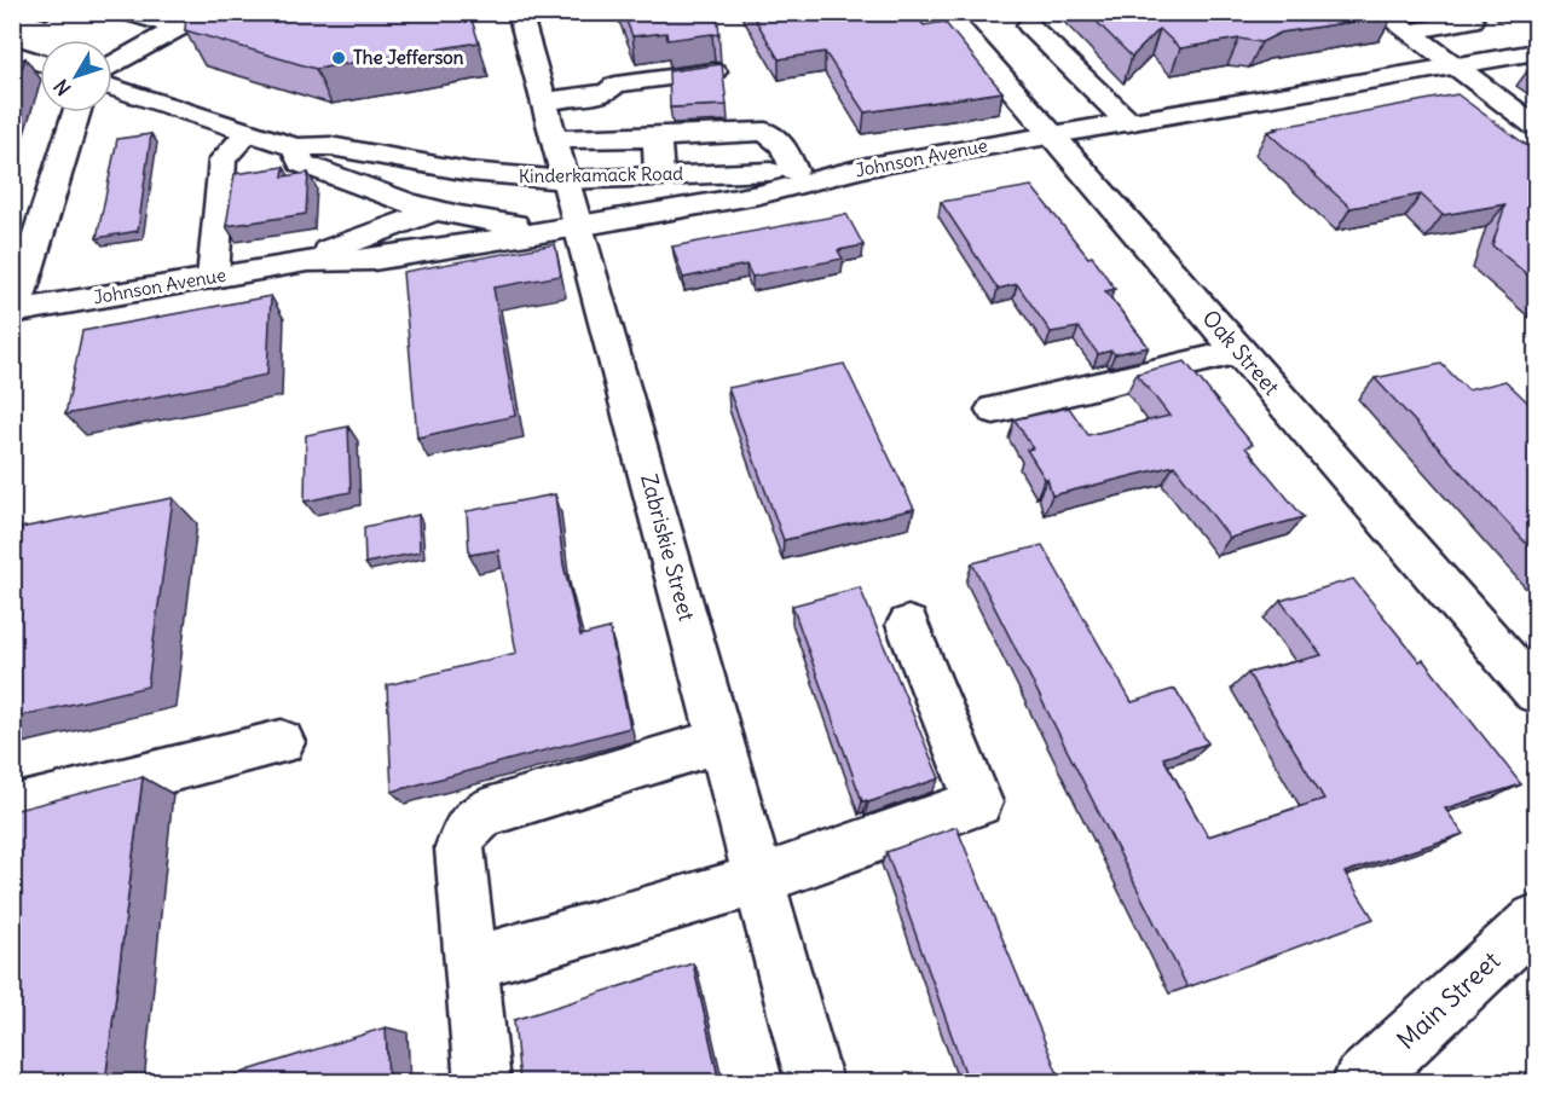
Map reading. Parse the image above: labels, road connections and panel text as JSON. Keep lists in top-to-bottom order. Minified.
{"streets":{"main road":["Johnson Avenue","Kinderkamack Road","Oak Street","Zabriskie Street","Main Street"]},"crossings":[["Johnson Avenue","Kinderkamack Road"],["Johnson Avenue","Oak Street"],["Johnson Avenue","Zabriskie Street"],["Kinderkamack Road","Zabriskie Street"]],"places":["The Jefferson"],"north":"bottom left"}
